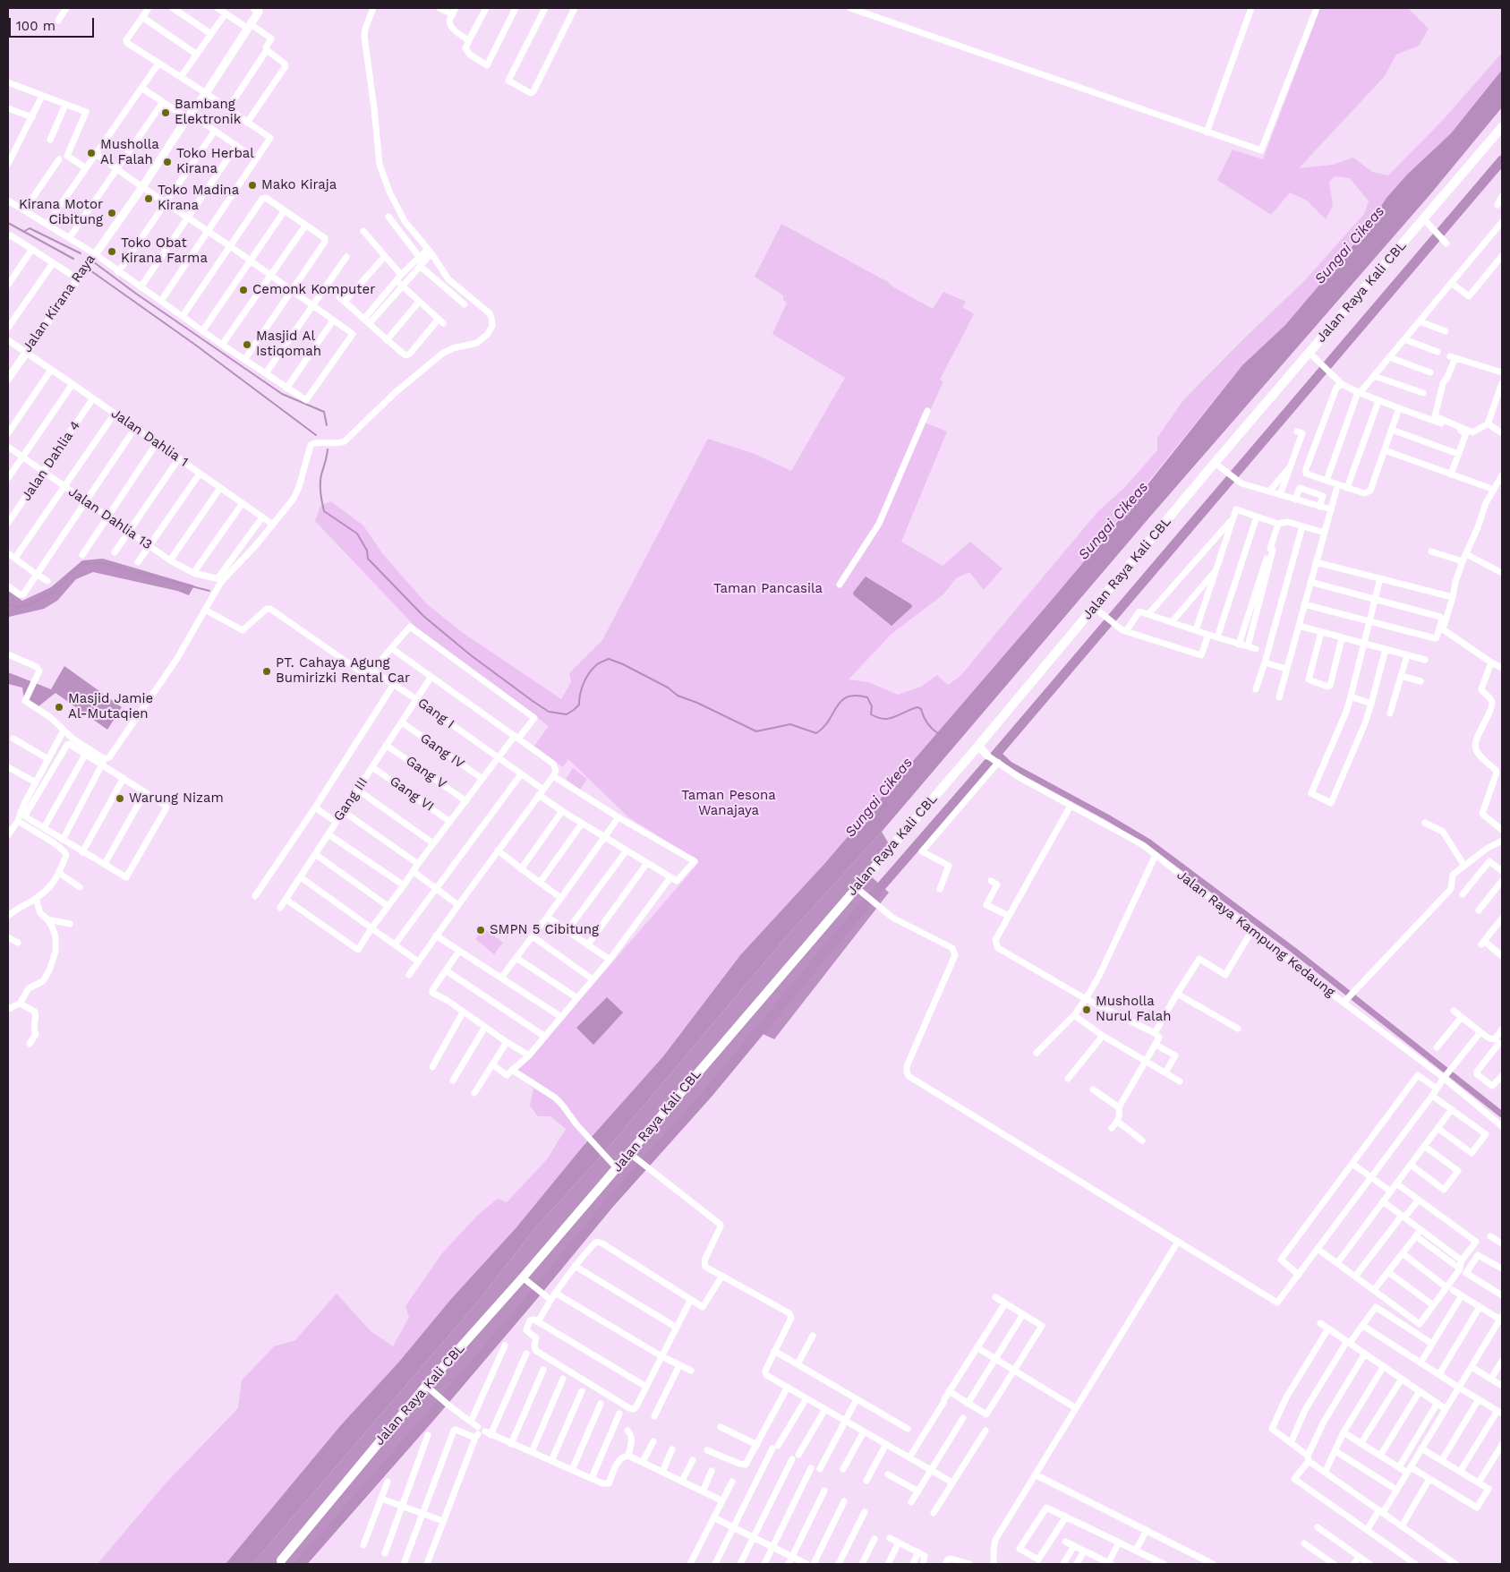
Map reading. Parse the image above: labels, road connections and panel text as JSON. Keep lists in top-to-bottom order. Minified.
{"streets":{"main road":["Jalan Raya Kali CBL"],"street":["Jalan Kirana Raya","Jalan Dahlia 1","Jalan Dahlia 4","Jalan Dahlia 13","Gang I","Gang IV","Gang V","Gang VI","Gang III","Jalan Raya Kampung Kedaung"]},"crossings":[["Jalan Kirana Raya","Jalan Dahlia 1"],["Jalan Dahlia 1","Jalan Dahlia 4"],["Jalan Dahlia 1","Jalan Dahlia 13"],["Jalan Dahlia 4","Jalan Dahlia 13"],["Gang I","Gang III"],["Gang IV","Gang III"],["Gang V","Gang III"],["Gang VI","Gang III"]],"water":["Sungai Cikeas"],"parks":["Taman Pancasila","Taman Pesona Wanajaya"],"places":["Bambang Elektronik","Musholla Al Falah","Toko Herbal Kirana","Mako Kiraja","Toko Madina Kirana","Kirana Motor Cibitung","Toko Obat Kirana Farma","Cemonk Komputer","Masjid Al Istiqomah","PT. Cahaya Agung Bumirizki Rental Car","Masjid Jamie Al-Mutaqien","Warung Nizam","SMPN 5 Cibitung","Musholla Nurul Falah"],"scale_bar":"100 m"}
